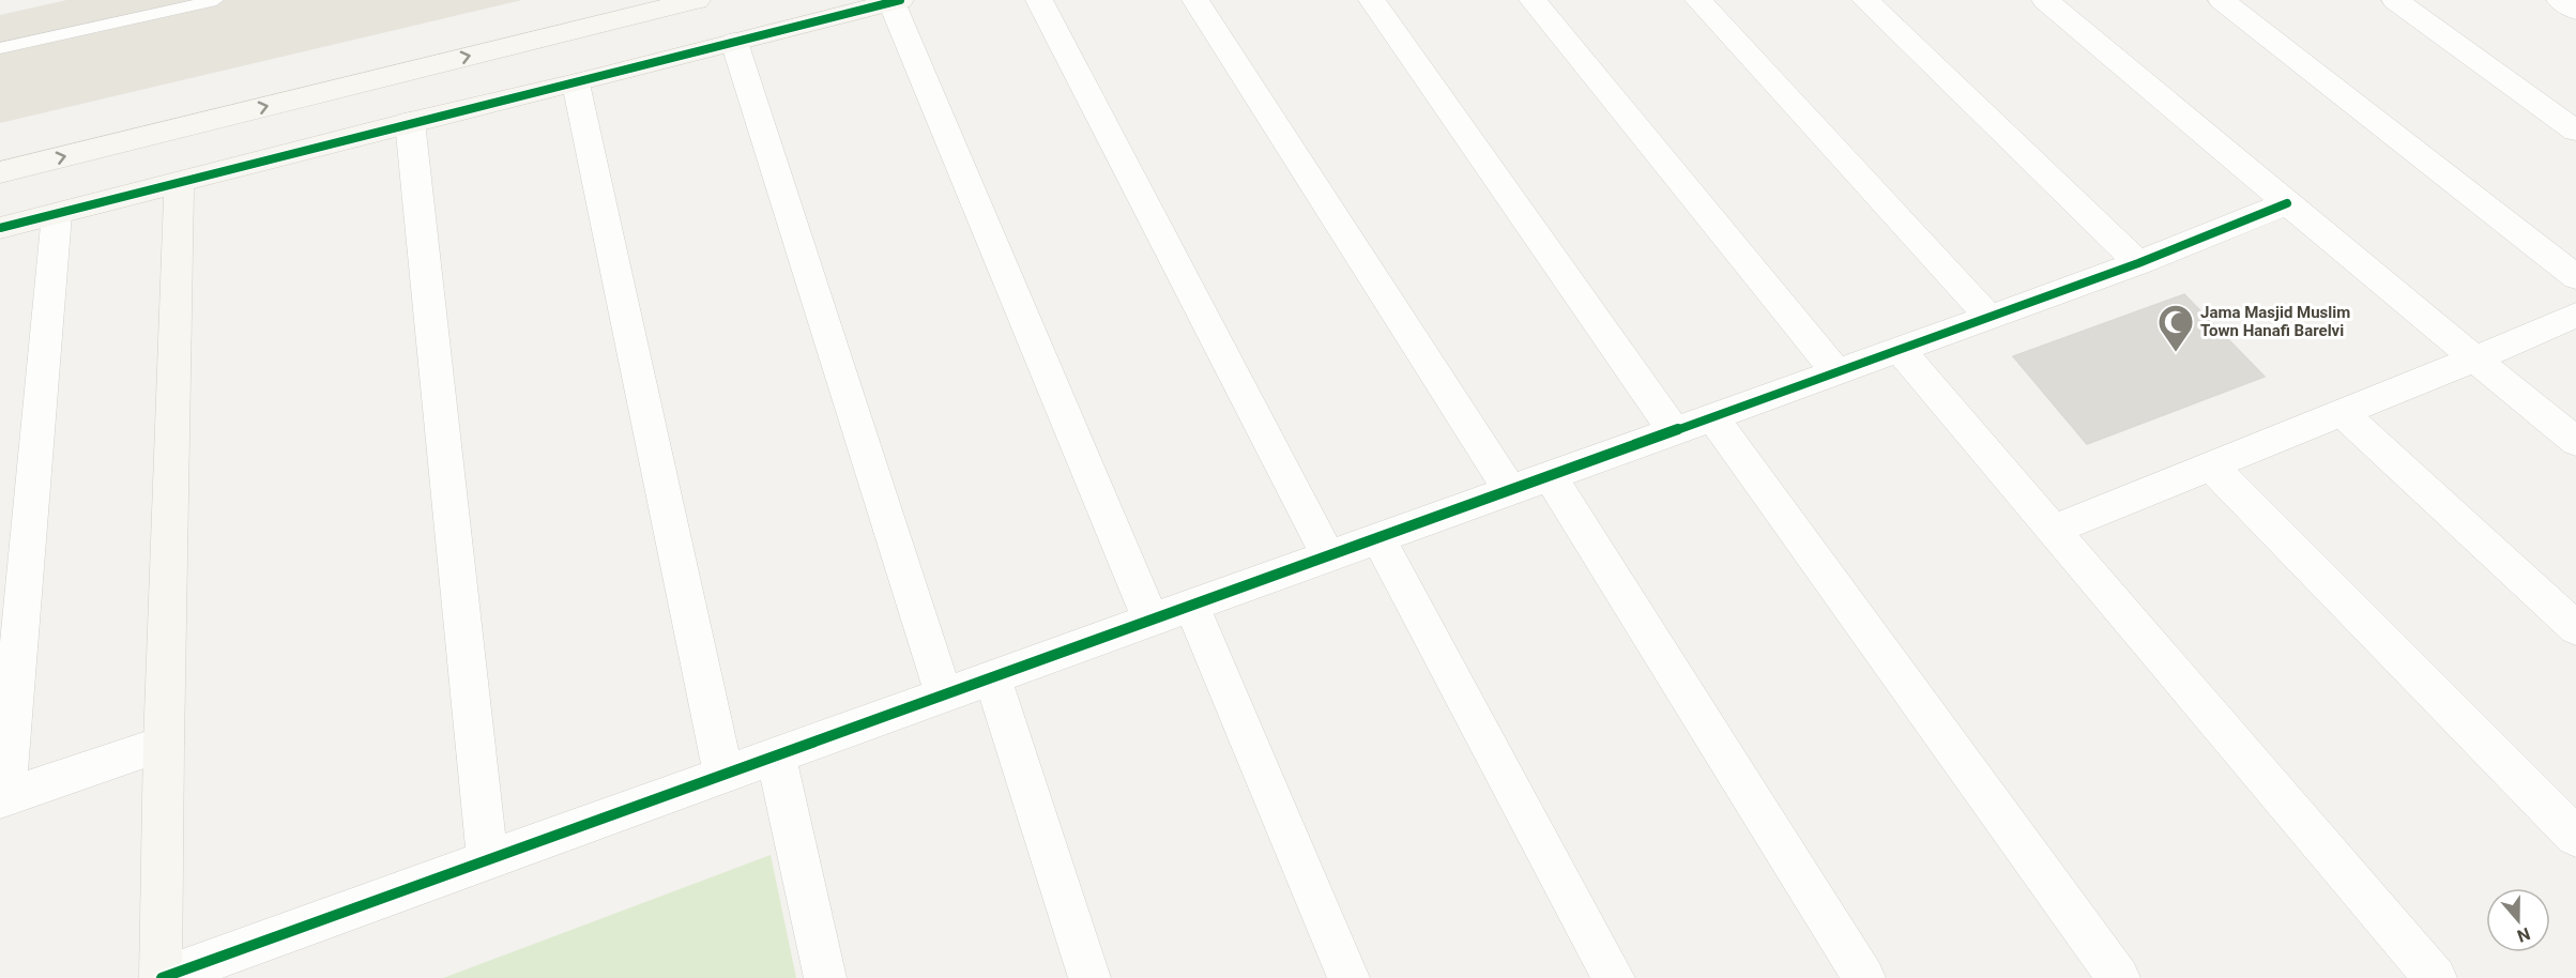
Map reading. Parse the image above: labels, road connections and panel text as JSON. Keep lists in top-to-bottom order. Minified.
{"places":{"mosque":["Jama Masjid Muslim Town Hanafi Barelvi"]},"north":"bottom"}
